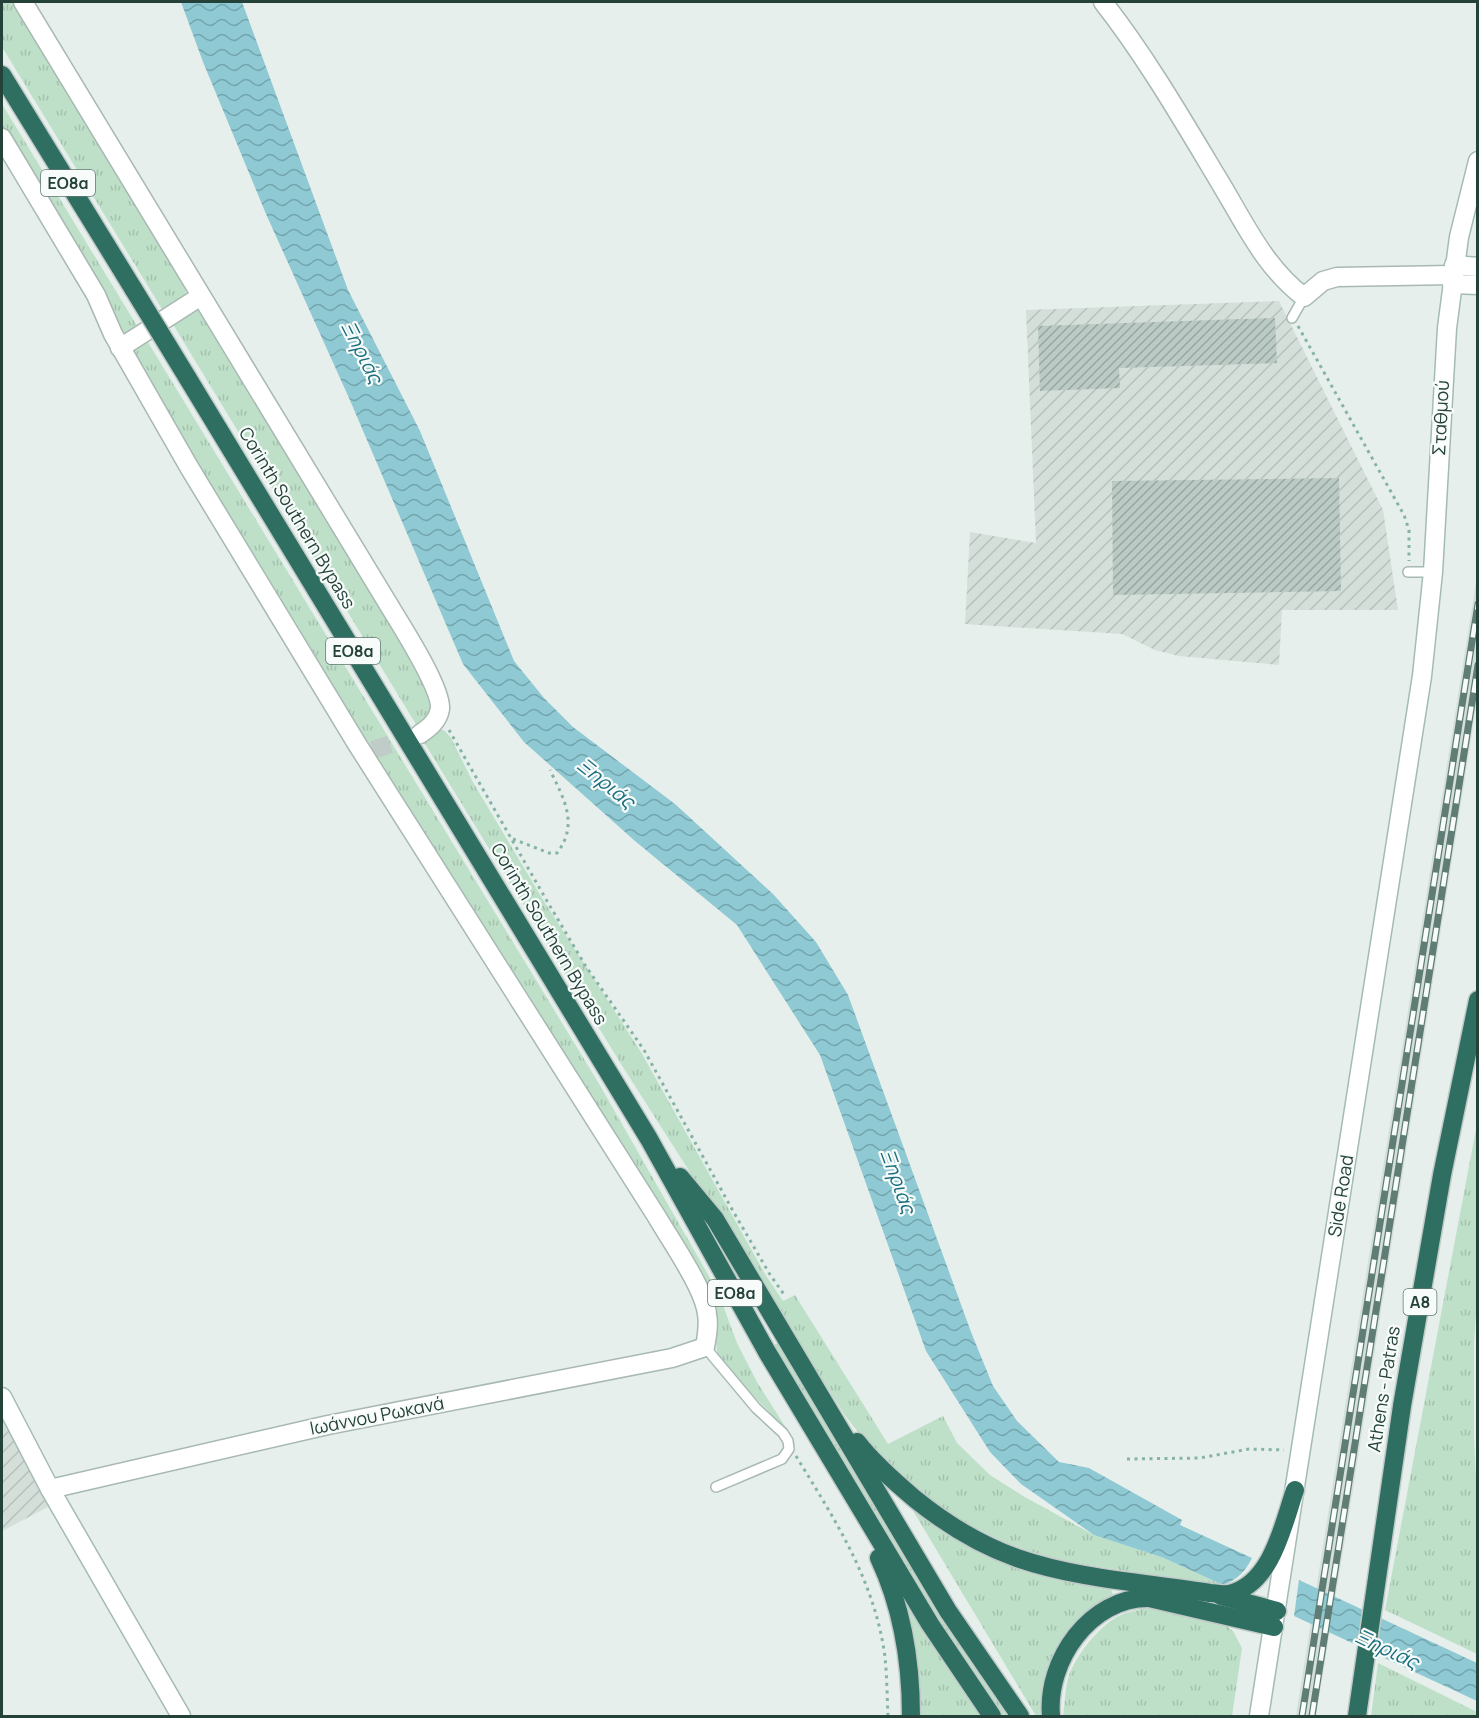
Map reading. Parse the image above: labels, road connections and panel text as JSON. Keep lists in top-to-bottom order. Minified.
{"streets":{"highway":["ΕΟ8α","Corinth Southern Bypass","Α8","Athens - Patras"],"street":["Σταθμού","Side Road","Ιωάννου Ρωκανά"]},"crossings":[["Σταθμού","Side Road"]],"water":["Ξηριάς"]}
